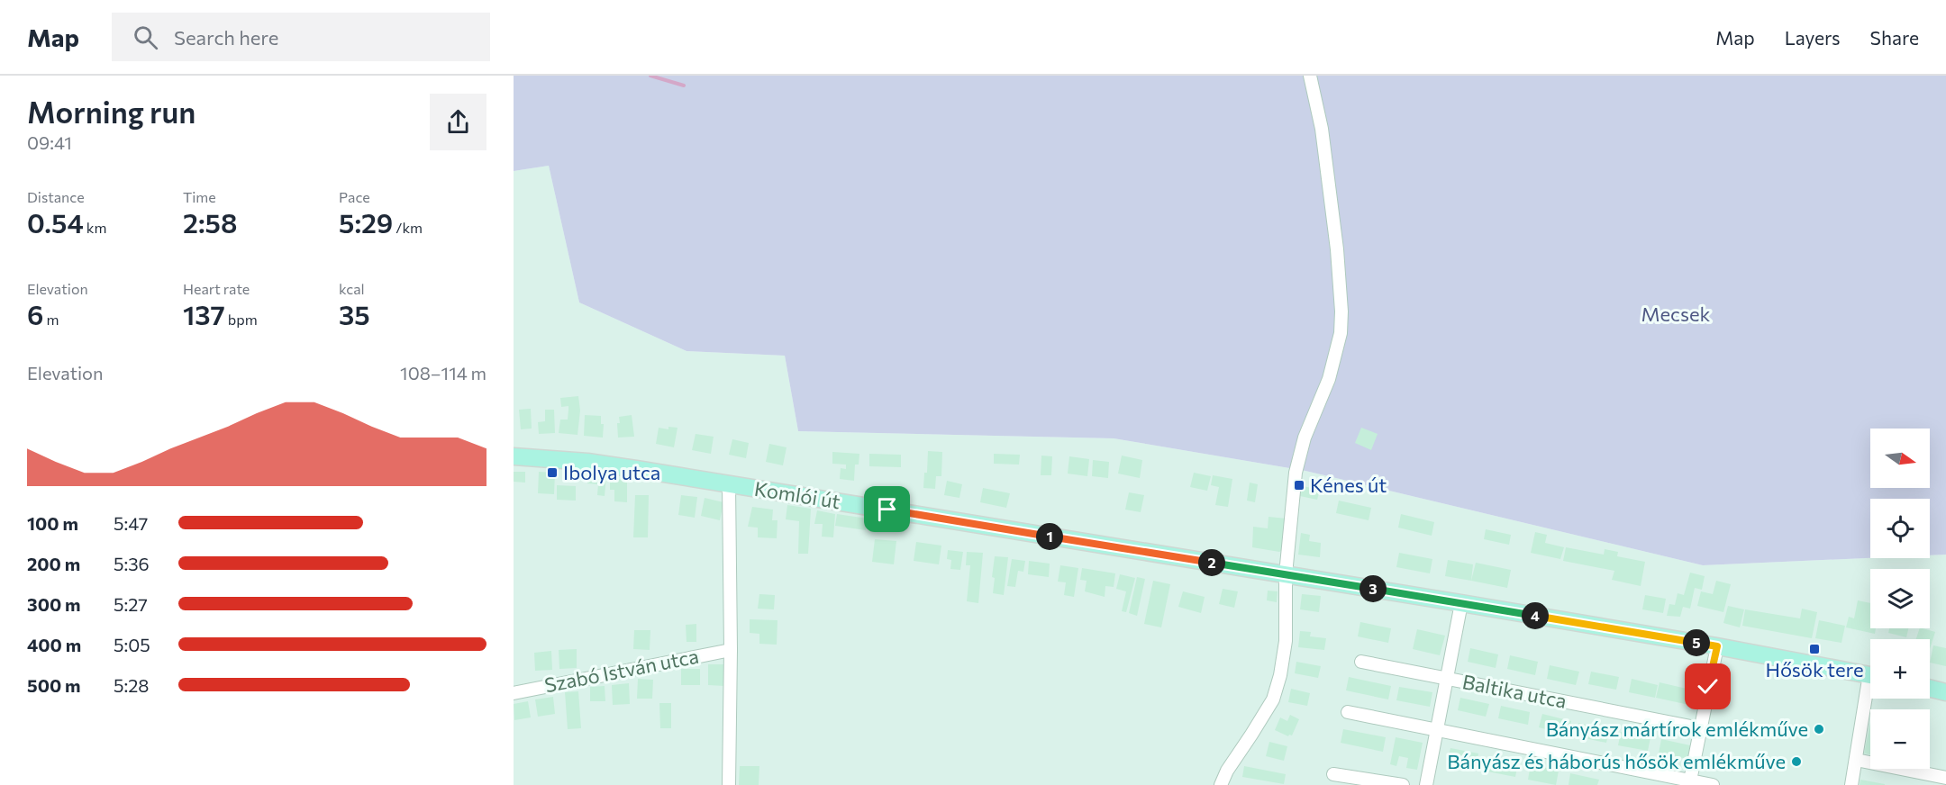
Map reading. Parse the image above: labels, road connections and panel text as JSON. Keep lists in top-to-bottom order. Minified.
{"streets":{"main road":["Komlói út"],"street":["Szabó István utca","Baltika utca"]},"parks":["Mecsek"],"places":{"transit":["Ibolya utca","Kénes út","Hősök tere"],"other":["Bányász mártírok emlékműve","Bányász és háborús hősök emlékműve"]},"north":"right","page":{"header":"Map","search":"Search here","nav":["Map","Layers","Share"],"heading":["Morning run","09:41"],"stats":[["Distance","0.54 km"],["Time","2:58"],["Pace","5:29 /km"],["Elevation","6 m"],["Heart rate","137 bpm"],["kcal","35"]],"chart":["Elevation","108–114 m"],"map_buttons":["+","−"],"list":[{"name":"100 m","note":"5:47"},{"name":"200 m","note":"5:36"},{"name":"300 m","note":"5:27"},{"name":"400 m","note":"5:05"},{"name":"500 m","note":"5:28"}],"pins":["1","2","3","4","5"]}}
